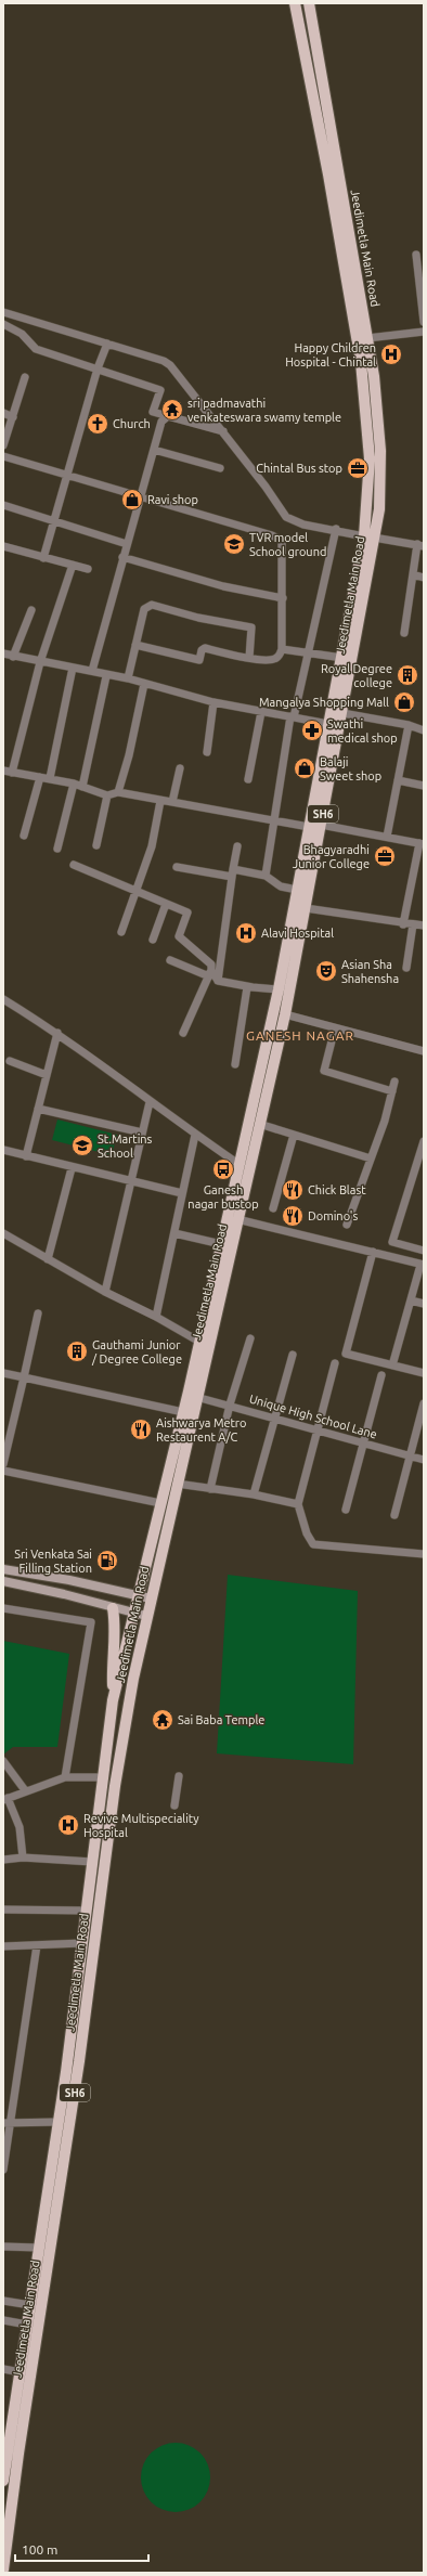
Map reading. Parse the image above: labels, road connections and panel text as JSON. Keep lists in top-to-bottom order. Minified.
{"streets":{"main road":["Jeedimetla Main Road","SH6"],"street":["Unique High School Lane"]},"crossings":[["Jeedimetla Main Road","Unique High School Lane"]],"districts":["GANESH NAGAR"],"places":{"hospital":["Happy Children Hospital - Chintal","Alavi Hospital","Revive Multispeciality Hospital"],"temple":["sri padmavathi venkateswara swamy temple","Sai Baba Temple"],"church":["Church"],"office":["Chintal Bus stop","Bhagyaradhi Junior College"],"shop":["Ravi shop","Mangalya Shopping Mall","Balaji Sweet shop"],"school or university":["TVR model School ground","St.Martins School"],"building":["Royal Degree college","Gauthami Junior / Degree College"],"pharmacy":["Swathi medical shop"],"theatre":["Asian Sha Shahensha"],"bus stop":["Ganesh nagar bustop"],"restaurant":["Chick Blast","Domino's","Aishwarya Metro Restaurent A/C"],"fuel station":["Sri Venkata Sai Filling Station"]},"scale_bar":"100 m"}
